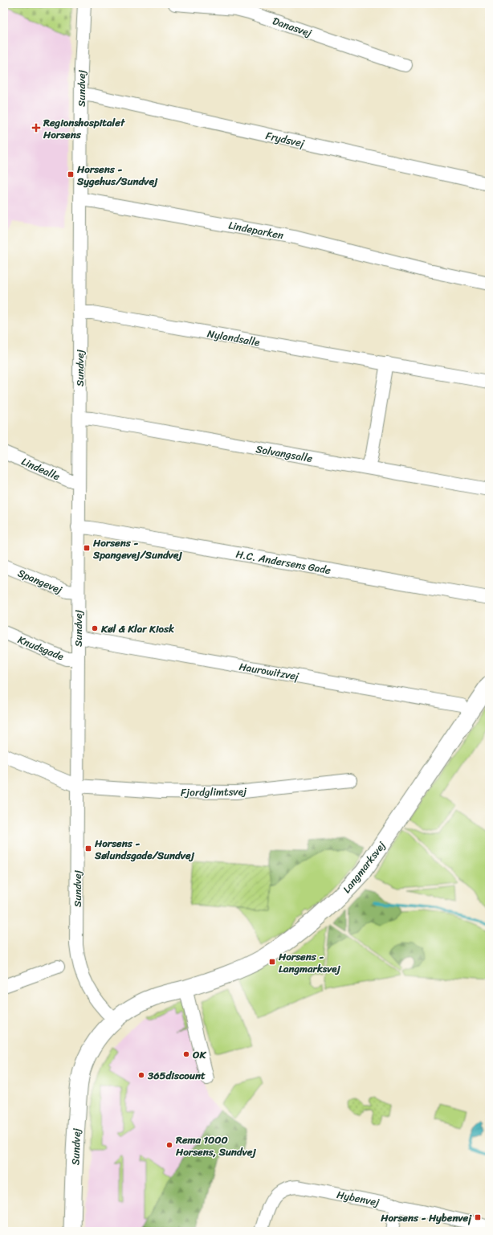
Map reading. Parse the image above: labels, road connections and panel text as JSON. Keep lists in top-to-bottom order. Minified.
{"streets":{"main road":["Sundvej","Langmarksvej"],"street":["Danasvej","Frydsvej","Lindeparken","Nylandsalle","Solvangsalle","Lindealle","H.C. Andersens Gade","Spangevej","Knudsgade","Haurowitzvej","Fjordglimtsvej","Hybenvej"]},"crossings":[["Sundvej","Frydsvej"],["Sundvej","Lindeparken"],["Sundvej","Nylandsalle"],["Sundvej","Solvangsalle"],["Sundvej","Lindealle"],["Sundvej","H.C. Andersens Gade"],["Sundvej","Spangevej"],["Sundvej","Knudsgade"],["Sundvej","Haurowitzvej"],["Sundvej","Fjordglimtsvej"],["Sundvej","Langmarksvej"]],"places":{"health":["Regionshospitalet Horsens"],"transit":["Horsens - Sygehus/Sundvej","Horsens - Spangevej/Sundvej","Horsens - Sølundsgade/Sundvej","Horsens - Langmarksvej","Horsens - Hybenvej"],"other":["Køl & Klar Kiosk","OK","365discount","Rema 1000 Horsens, Sundvej"]}}
